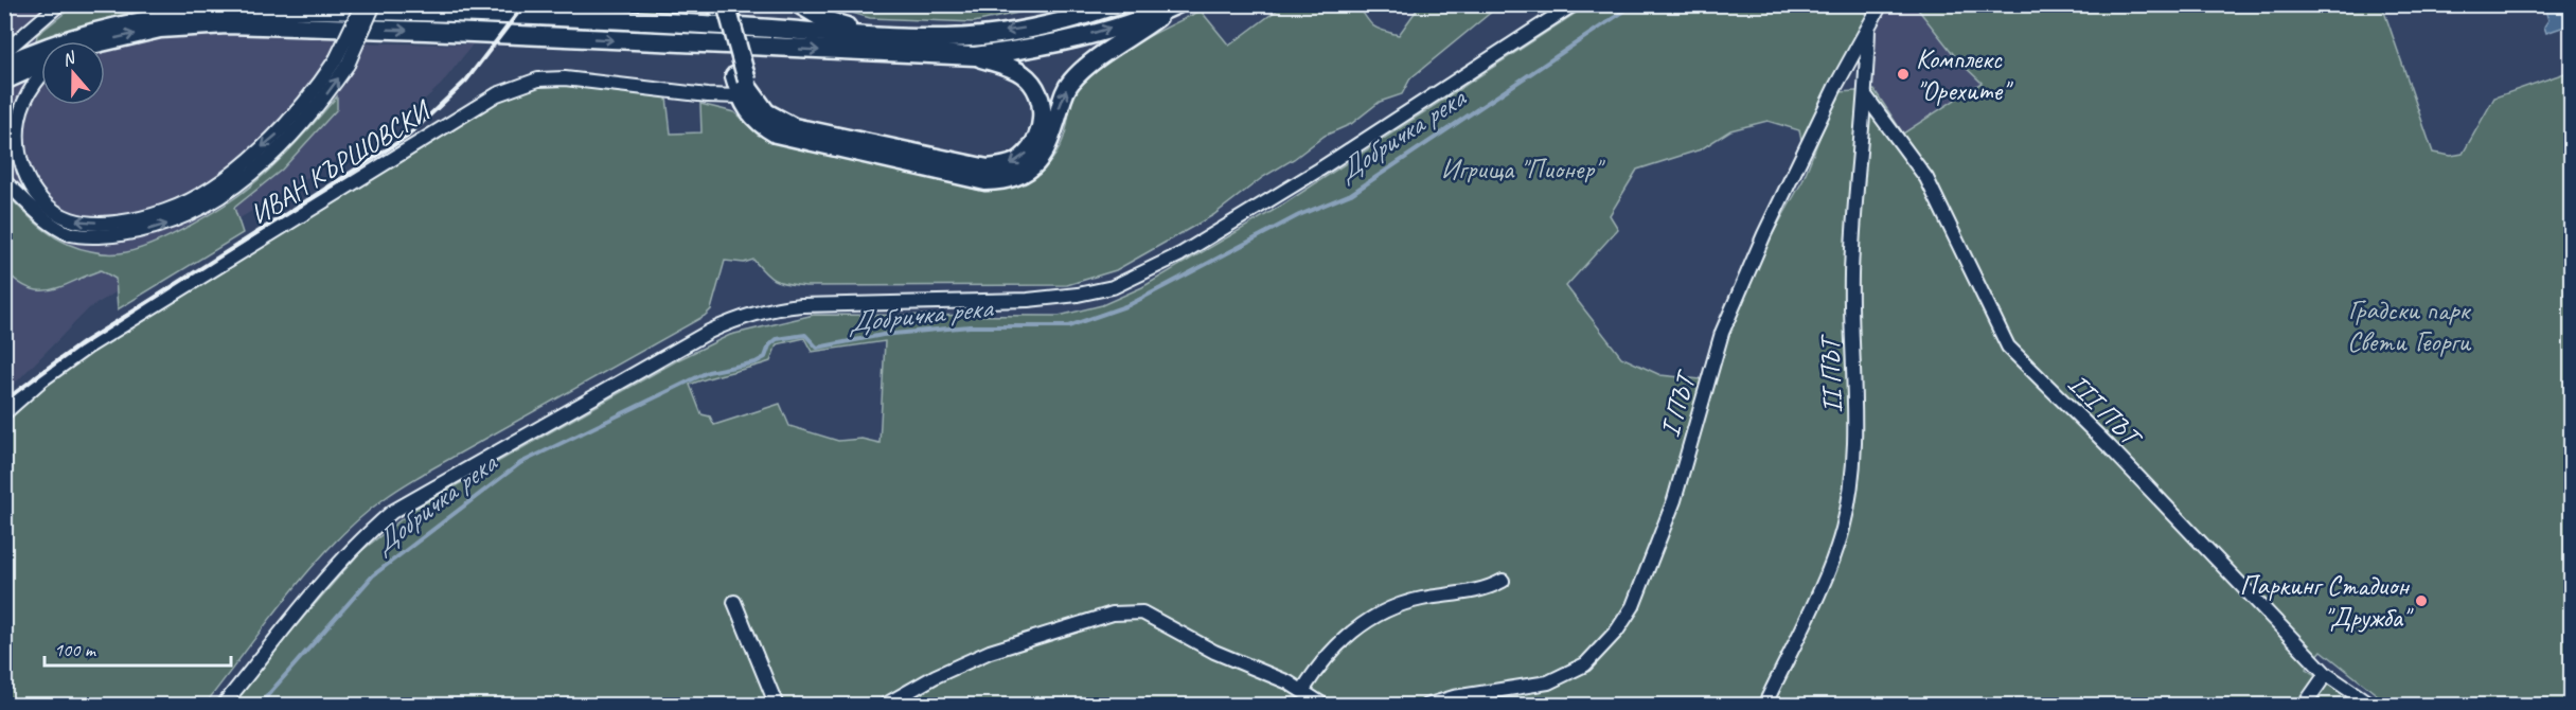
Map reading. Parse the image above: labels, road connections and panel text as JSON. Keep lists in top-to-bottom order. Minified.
{"streets":{"street":["ИВАН КЪРШОВСКИ","ІІ ПЪТ","І ПЪТ","ІІІ ПЪТ"]},"crossings":[["ІІ ПЪТ","І ПЪТ"],["ІІ ПЪТ","ІІІ ПЪТ"]],"water":["Добричка река"],"parks":["Игрища \"Пионер\"","Градски парк Свети Георги"],"places":["Комплекс \"Орехите\"","Паркинг Стадион \"Дружба\""],"scale_bar":"100 m","north":"top"}
